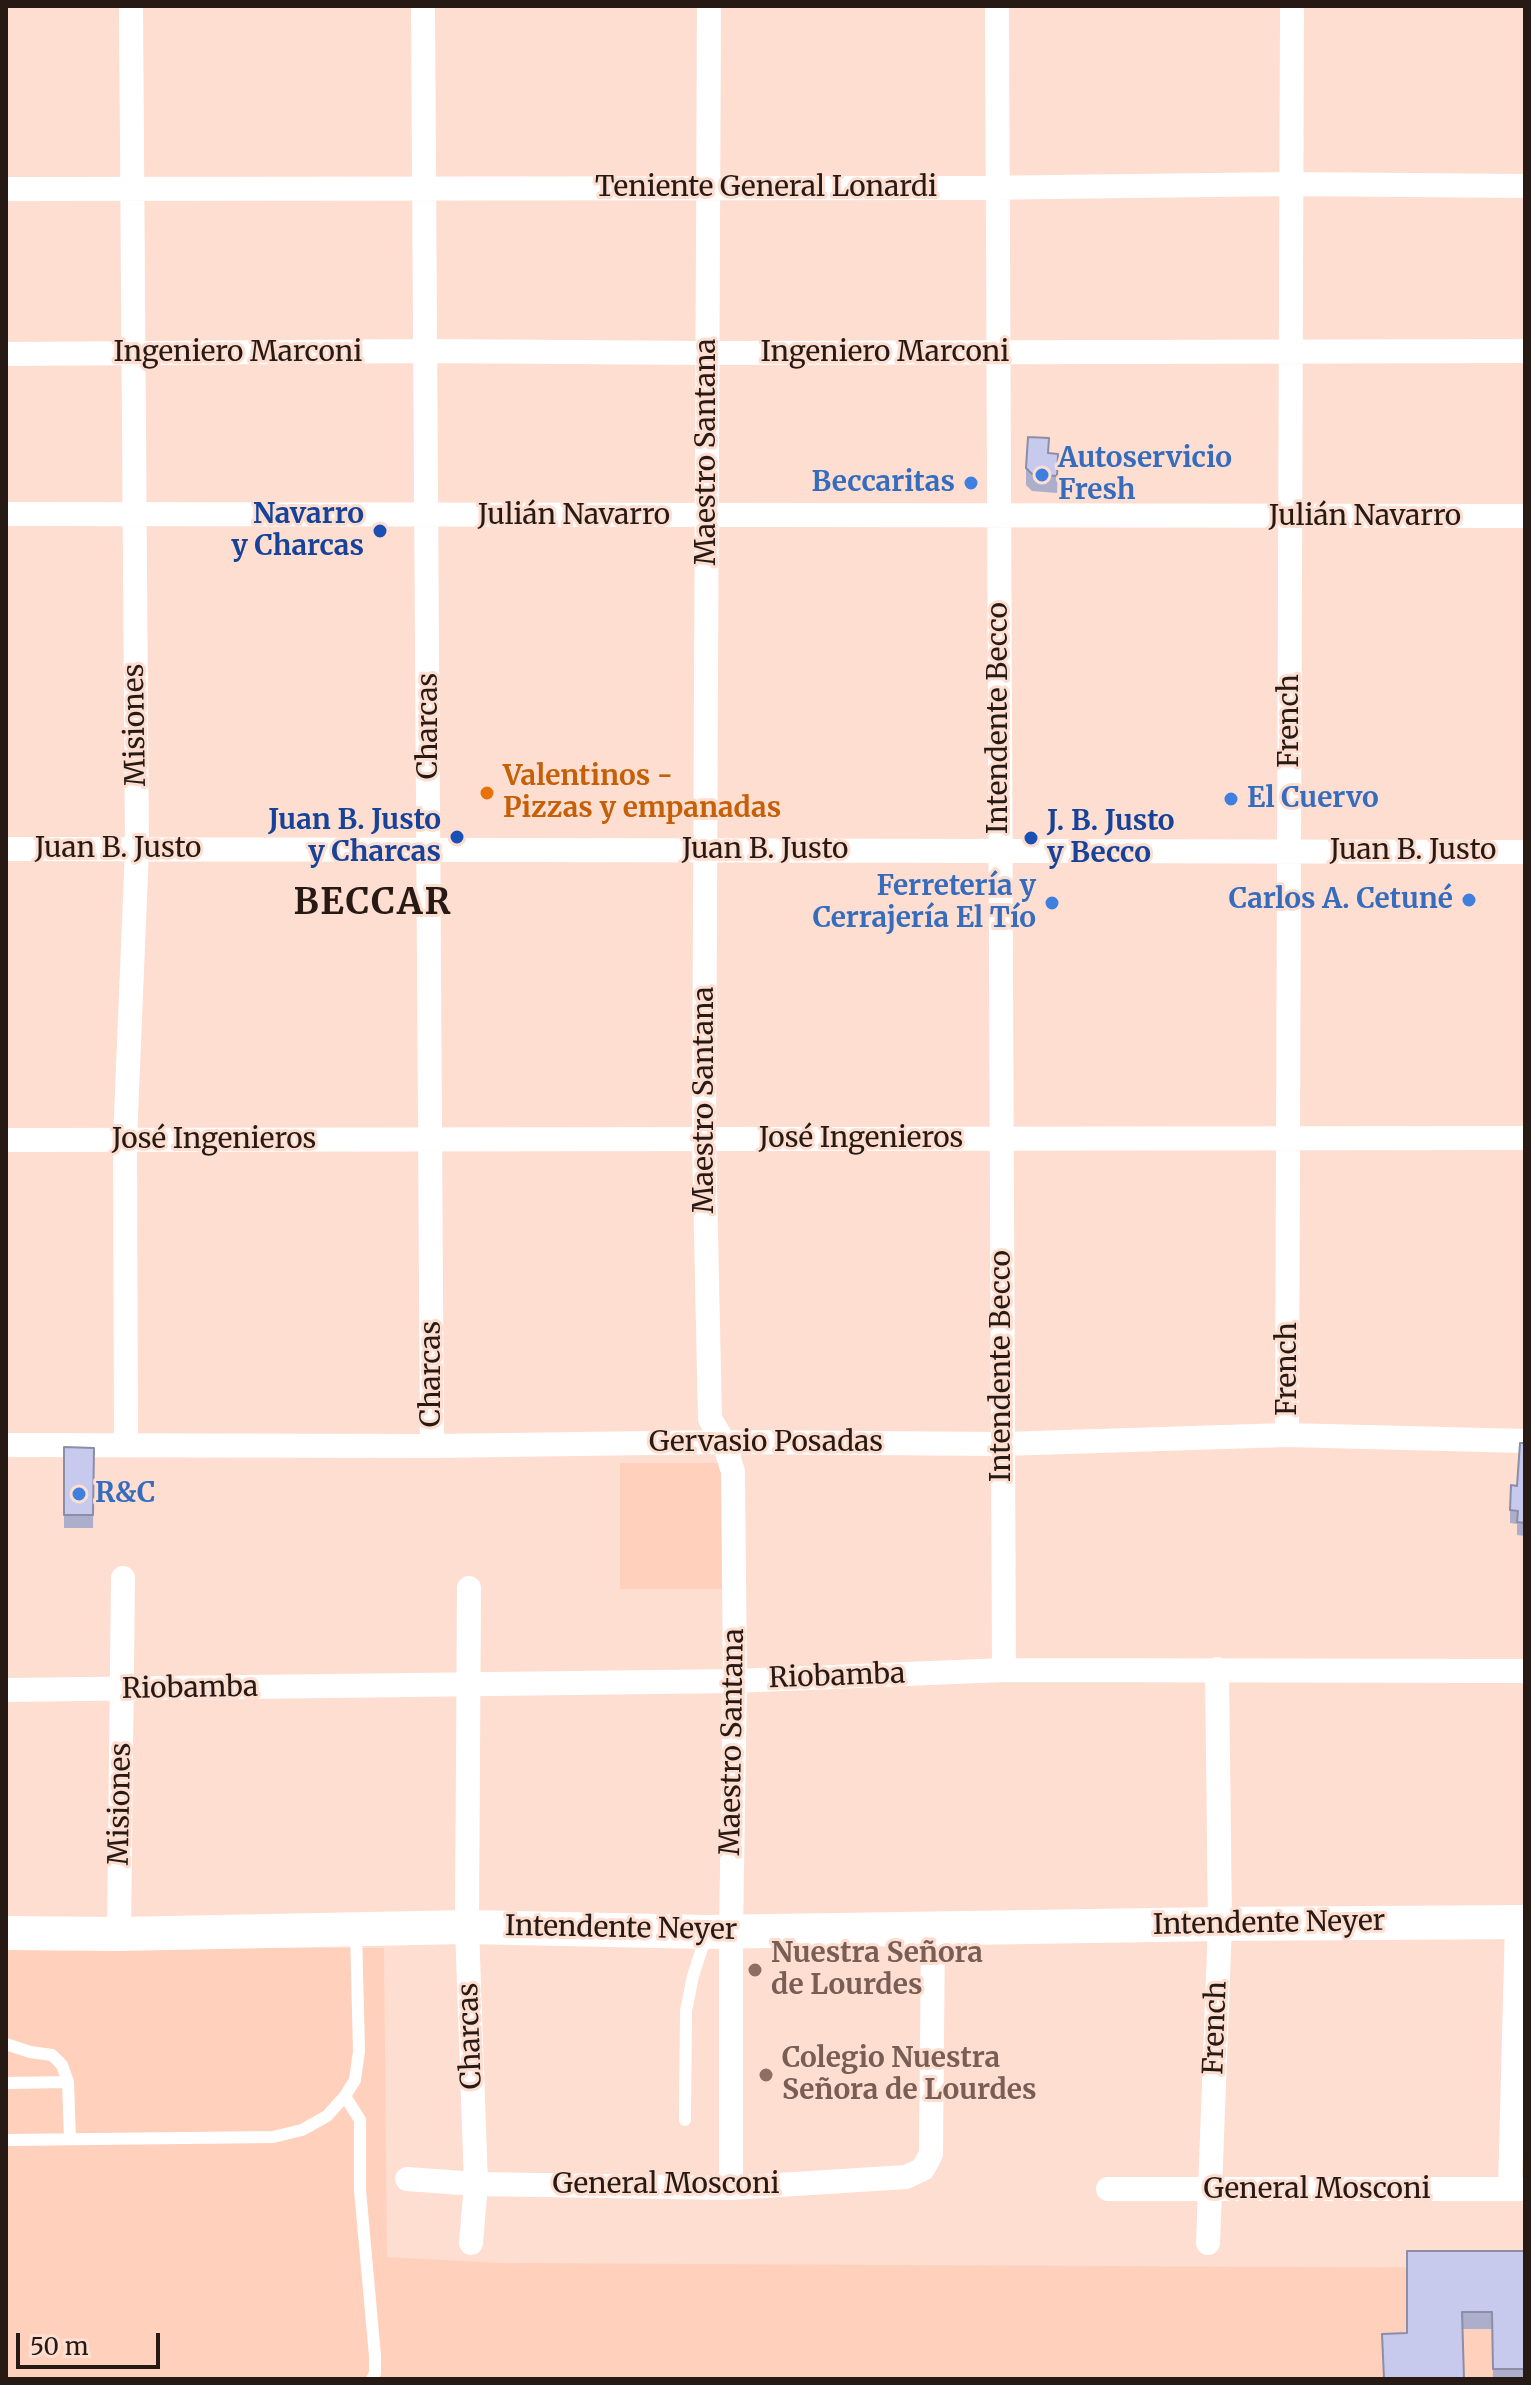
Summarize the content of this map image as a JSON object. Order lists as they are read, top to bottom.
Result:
{
  "streets": {
    "street": [
      "Teniente General Lonardi",
      "Ingeniero Marconi",
      "Maestro Santana",
      "Julián Navarro",
      "Intendente Becco",
      "French",
      "Misiones",
      "Charcas",
      "Juan B. Justo",
      "José Ingenieros",
      "Gervasio Posadas",
      "Riobamba",
      "Intendente Neyer",
      "General Mosconi"
    ]
  },
  "crossings": [
    ["Teniente General Lonardi", "Maestro Santana"],
    ["Teniente General Lonardi", "Intendente Becco"],
    ["Teniente General Lonardi", "French"],
    ["Teniente General Lonardi", "Misiones"],
    ["Teniente General Lonardi", "Charcas"],
    ["Ingeniero Marconi", "Maestro Santana"],
    ["Ingeniero Marconi", "Intendente Becco"],
    ["Ingeniero Marconi", "French"],
    ["Ingeniero Marconi", "Misiones"],
    ["Ingeniero Marconi", "Charcas"],
    ["Maestro Santana", "Julián Navarro"],
    ["Maestro Santana", "Juan B. Justo"],
    ["Maestro Santana", "José Ingenieros"],
    ["Maestro Santana", "Gervasio Posadas"],
    ["Maestro Santana", "Riobamba"],
    ["Maestro Santana", "Intendente Neyer"],
    ["Maestro Santana", "General Mosconi"],
    ["Julián Navarro", "Intendente Becco"],
    ["Julián Navarro", "French"],
    ["Julián Navarro", "Misiones"],
    ["Julián Navarro", "Charcas"],
    ["Intendente Becco", "Juan B. Justo"],
    ["Intendente Becco", "José Ingenieros"],
    ["Intendente Becco", "Gervasio Posadas"],
    ["Intendente Becco", "Riobamba"],
    ["French", "Juan B. Justo"],
    ["French", "José Ingenieros"],
    ["French", "Gervasio Posadas"],
    ["French", "Riobamba"],
    ["French", "Intendente Neyer"],
    ["French", "General Mosconi"],
    ["Misiones", "Juan B. Justo"],
    ["Misiones", "José Ingenieros"],
    ["Misiones", "Gervasio Posadas"],
    ["Misiones", "Riobamba"],
    ["Misiones", "Intendente Neyer"],
    ["Charcas", "Juan B. Justo"],
    ["Charcas", "José Ingenieros"],
    ["Charcas", "Gervasio Posadas"],
    ["Charcas", "Riobamba"],
    ["Charcas", "Intendente Neyer"],
    ["Charcas", "General Mosconi"],
    ["Intendente Neyer", "General Mosconi"]
  ],
  "districts": ["BECCAR"],
  "places": [
    "Autoservicio Fresh",
    "Beccaritas",
    "Navarro y Charcas",
    "Valentinos - Pizzas y empanadas",
    "El Cuervo",
    "Juan B. Justo y Charcas",
    "J. B. Justo y Becco",
    "Carlos A. Cetuné",
    "Ferretería y Cerrajería El Tío",
    "R&C",
    "Nuestra Señora de Lourdes",
    "Colegio Nuestra Señora de Lourdes"
  ],
  "scale_bar": "50 m"
}
